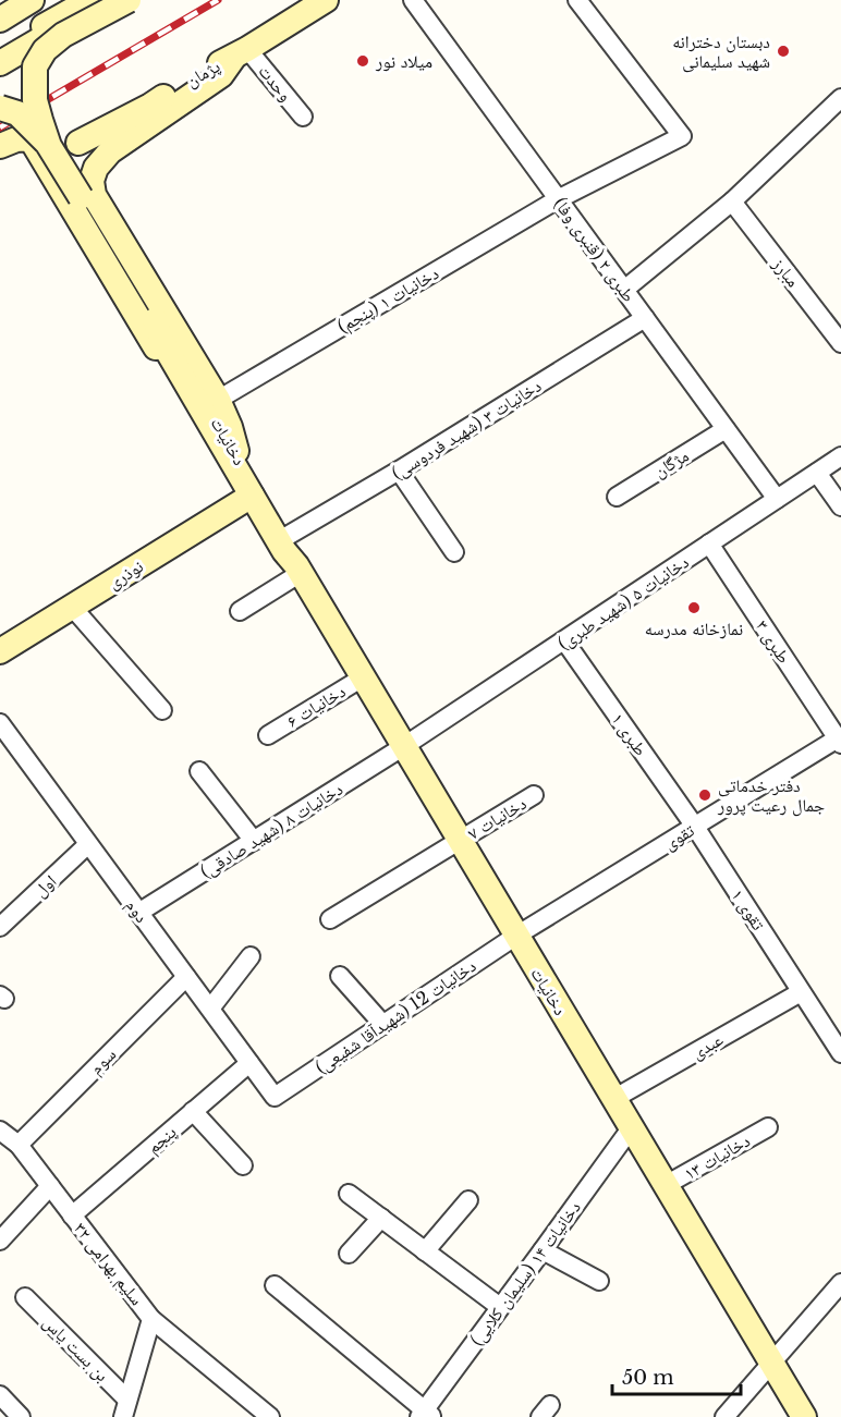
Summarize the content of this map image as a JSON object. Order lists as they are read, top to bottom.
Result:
{
  "streets": {
    "main road": ["پژمان", "دخانیات", "نوذری"],
    "street": [
      "وحدت",
      "طبری ۲ (قنبری وفا)",
      "مبارز",
      "دخانیات ۱ (پنجم)",
      "دخانیات ۳ (شهید فردوسی)",
      "مژگان",
      "دخانیات ۵ (شهید طبری)",
      "طبری ۳",
      "دخانیات ۶",
      "طبری ۱",
      "دخانیات ۷",
      "دخانیات ۸ (شهید صادقی)",
      "تقوی",
      "اول",
      "تقوی ۱",
      "دوم",
      "دخانیات 12 (شهیدآقا شفیعی)",
      "عبدی",
      "سوم",
      "پنجم",
      "دخانیات ۱۳",
      "سلیم بهرامی ۳۲",
      "دخانیات ۱۴ (سلیمان کلایی)",
      "بن بست یاس"
    ]
  },
  "crossings": [
    ["پژمان", "وحدت"],
    ["طبری ۲ (قنبری وفا)", "دخانیات ۱ (پنجم)"],
    ["طبری ۲ (قنبری وفا)", "دخانیات ۳ (شهید فردوسی)"],
    ["طبری ۲ (قنبری وفا)", "مژگان"],
    ["طبری ۲ (قنبری وفا)", "دخانیات ۵ (شهید طبری)"],
    ["دخانیات ۳ (شهید فردوسی)", "دخانیات"],
    ["دخانیات", "نوذری"],
    ["دخانیات", "دخانیات ۵ (شهید طبری)"],
    ["دخانیات", "دخانیات ۶"],
    ["دخانیات", "دخانیات ۷"],
    ["دخانیات", "دخانیات ۸ (شهید صادقی)"],
    ["دخانیات", "تقوی"],
    ["دخانیات", "دخانیات 12 (شهیدآقا شفیعی)"],
    ["دخانیات", "عبدی"],
    ["دخانیات", "دخانیات ۱۳"],
    ["دخانیات", "دخانیات ۱۴ (سلیمان کلایی)"],
    ["دخانیات ۵ (شهید طبری)", "طبری ۳"],
    ["دخانیات ۵ (شهید طبری)", "طبری ۱"],
    ["دخانیات ۵ (شهید طبری)", "دخانیات ۸ (شهید صادقی)"],
    ["طبری ۳", "تقوی"],
    ["طبری ۱", "تقوی"],
    ["طبری ۱", "تقوی ۱"],
    ["دخانیات ۸ (شهید صادقی)", "دوم"],
    ["تقوی", "تقوی ۱"],
    ["تقوی", "دخانیات 12 (شهیدآقا شفیعی)"],
    ["اول", "دوم"],
    ["تقوی ۱", "عبدی"],
    ["دوم", "دخانیات 12 (شهیدآقا شفیعی)"],
    ["دوم", "سوم"],
    ["دوم", "پنجم"],
    ["سوم", "سلیم بهرامی ۳۲"],
    ["پنجم", "سلیم بهرامی ۳۲"],
    ["سلیم بهرامی ۳۲", "بن بست یاس"]
  ],
  "places": [
    "دبستان دخترانه شهید سلیمانی",
    "میلاد نور",
    "نمازخانه مدرسه",
    "دفتر خدماتی جمال رعیت پرور"
  ],
  "scale_bar": "50 m"
}
